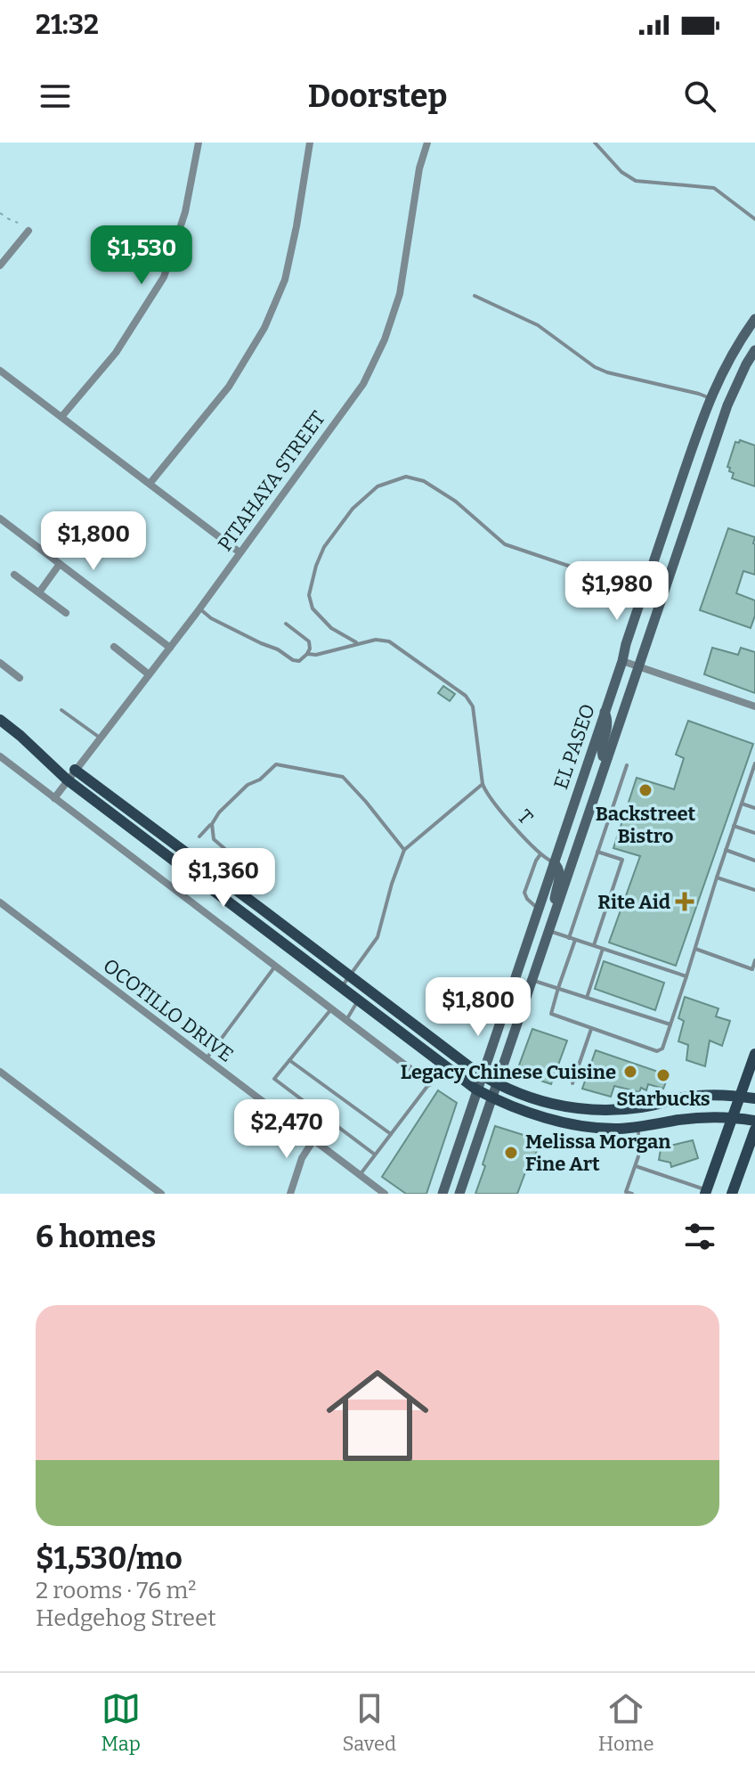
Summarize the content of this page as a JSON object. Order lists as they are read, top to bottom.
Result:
{
  "streets": {
    "street": ["PITAHAYA STREET", "EL PASEO", "OCOTILLO DRIVE"],
    "lane": ["T"]
  },
  "crossings": [
    ["EL PASEO", "T"]
  ],
  "places": {
    "other": [
      "Backstreet Bistro",
      "Legacy Chinese Cuisine",
      "Starbucks",
      "Melissa Morgan Fine Art"
    ],
    "health": ["Rite Aid"]
  },
  "page": {
    "status": "21:32",
    "header": "Doorstep",
    "price": [
      "$1,530",
      "$1,800",
      "$1,980",
      "$1,360",
      "$1,800",
      "$2,470"
    ],
    "heading": "6 homes",
    "list": [
      {
        "name": "$1,530/mo",
        "note": "2 rooms · 76 m² · Hedgehog Street"
      }
    ],
    "tabs": ["Map", "Saved", "Home"]
  }
}
